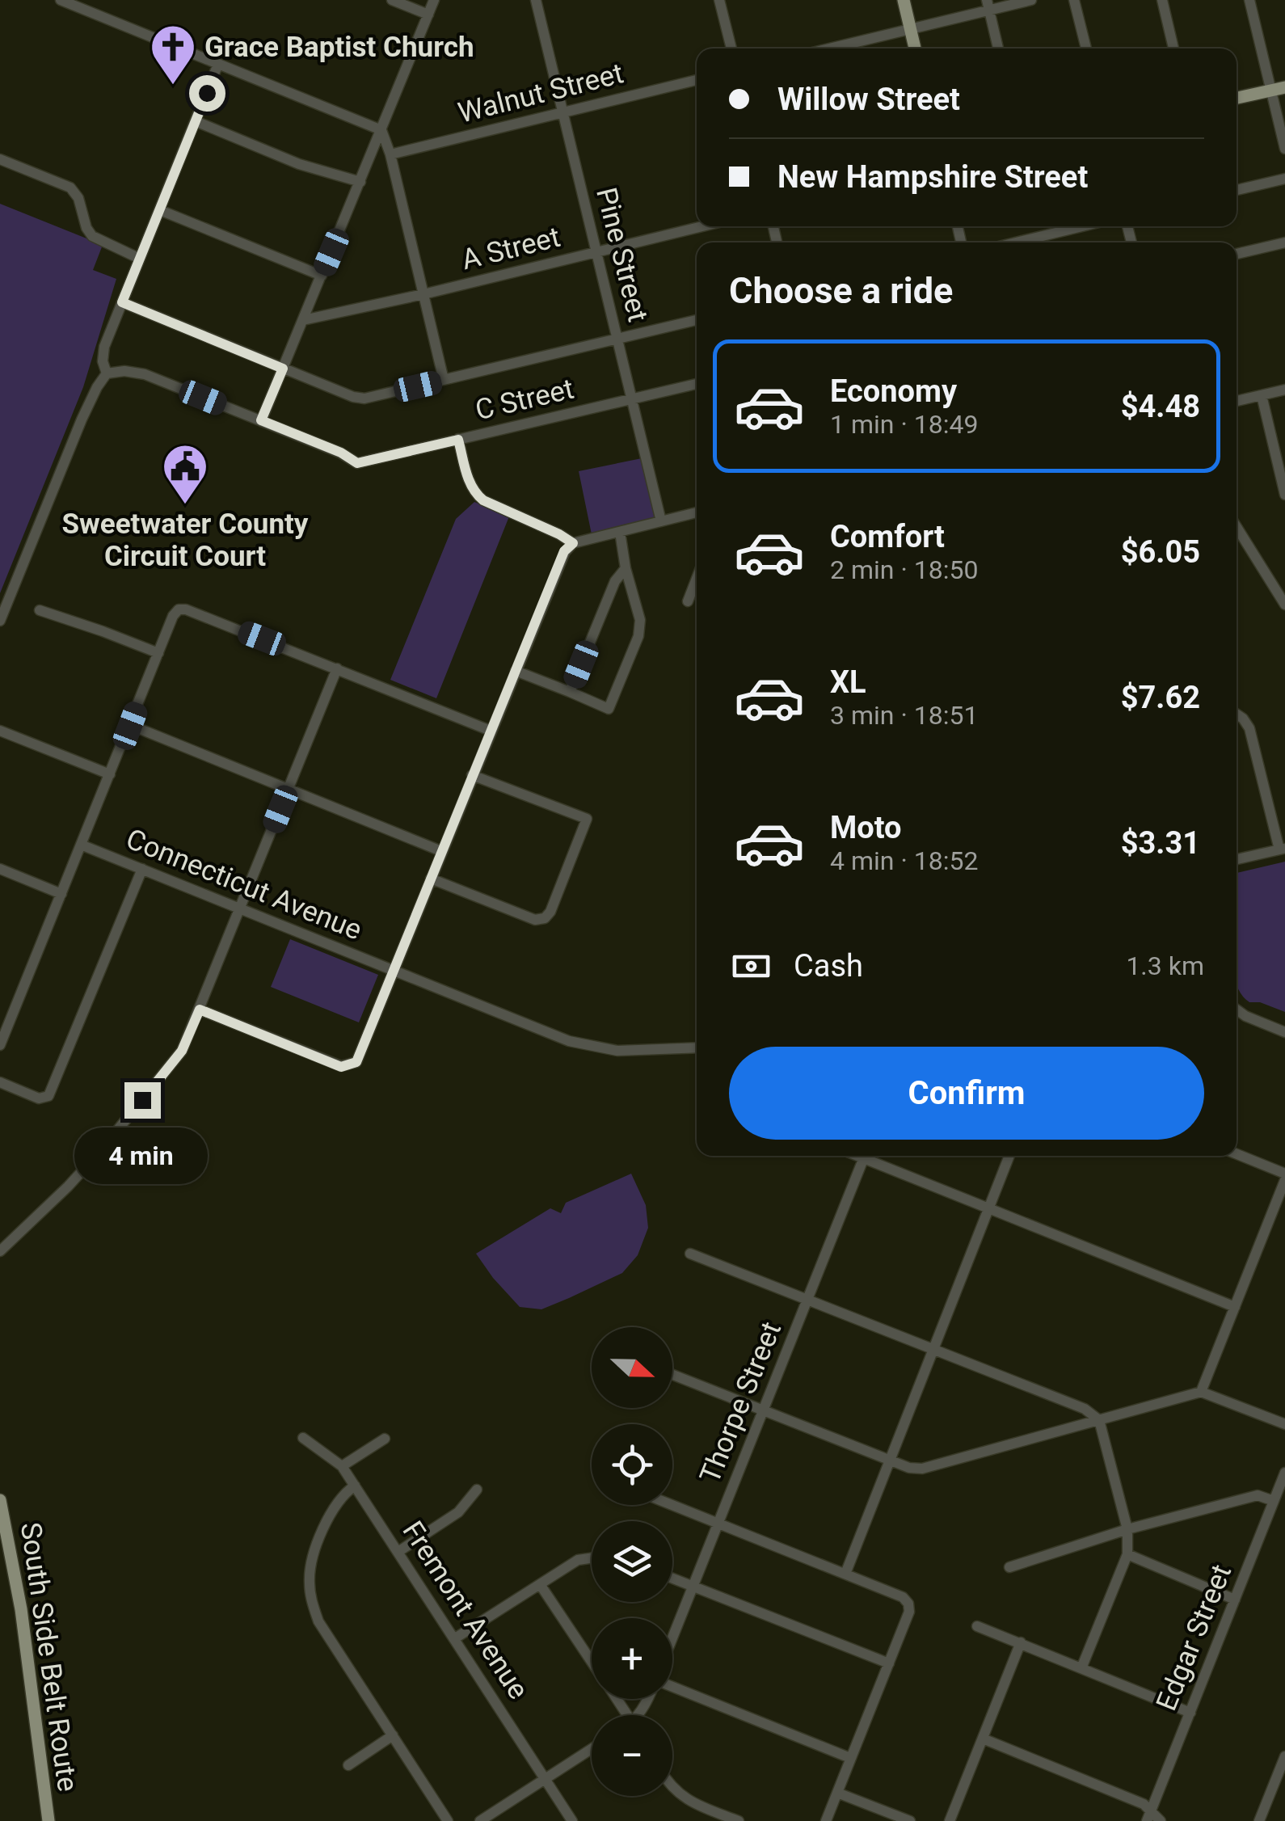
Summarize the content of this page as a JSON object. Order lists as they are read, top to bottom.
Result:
{
  "streets": {
    "main road": ["South Side Belt Route"],
    "street": [
      "Walnut Street",
      "A Street",
      "Pine Street",
      "C Street",
      "Connecticut Avenue",
      "Thorpe Street",
      "Fremont Avenue",
      "Edgar Street"
    ]
  },
  "crossings": [
    ["Walnut Street", "Pine Street"],
    ["A Street", "Pine Street"],
    ["Pine Street", "C Street"]
  ],
  "places": {
    "church": ["Grace Baptist Church"],
    "public building": ["Sweetwater County Circuit Court"]
  },
  "north": "right",
  "page": {
    "banner": ["Willow Street", "New Hampshire Street"],
    "heading": "Choose a ride",
    "list": [
      {
        "name": "Economy",
        "note": "1 min · 18:49",
        "value": "$4.48"
      },
      {
        "name": "Comfort",
        "note": "2 min · 18:50",
        "value": "$6.05"
      },
      {
        "name": "XL",
        "note": "3 min · 18:51",
        "value": "$7.62"
      },
      {
        "name": "Moto",
        "note": "4 min · 18:52",
        "value": "$3.31"
      }
    ],
    "pay": ["Cash", "1.3 km"],
    "buttons": "Confirm",
    "bubble": "4 min",
    "map_buttons": ["+", "−"]
  }
}
